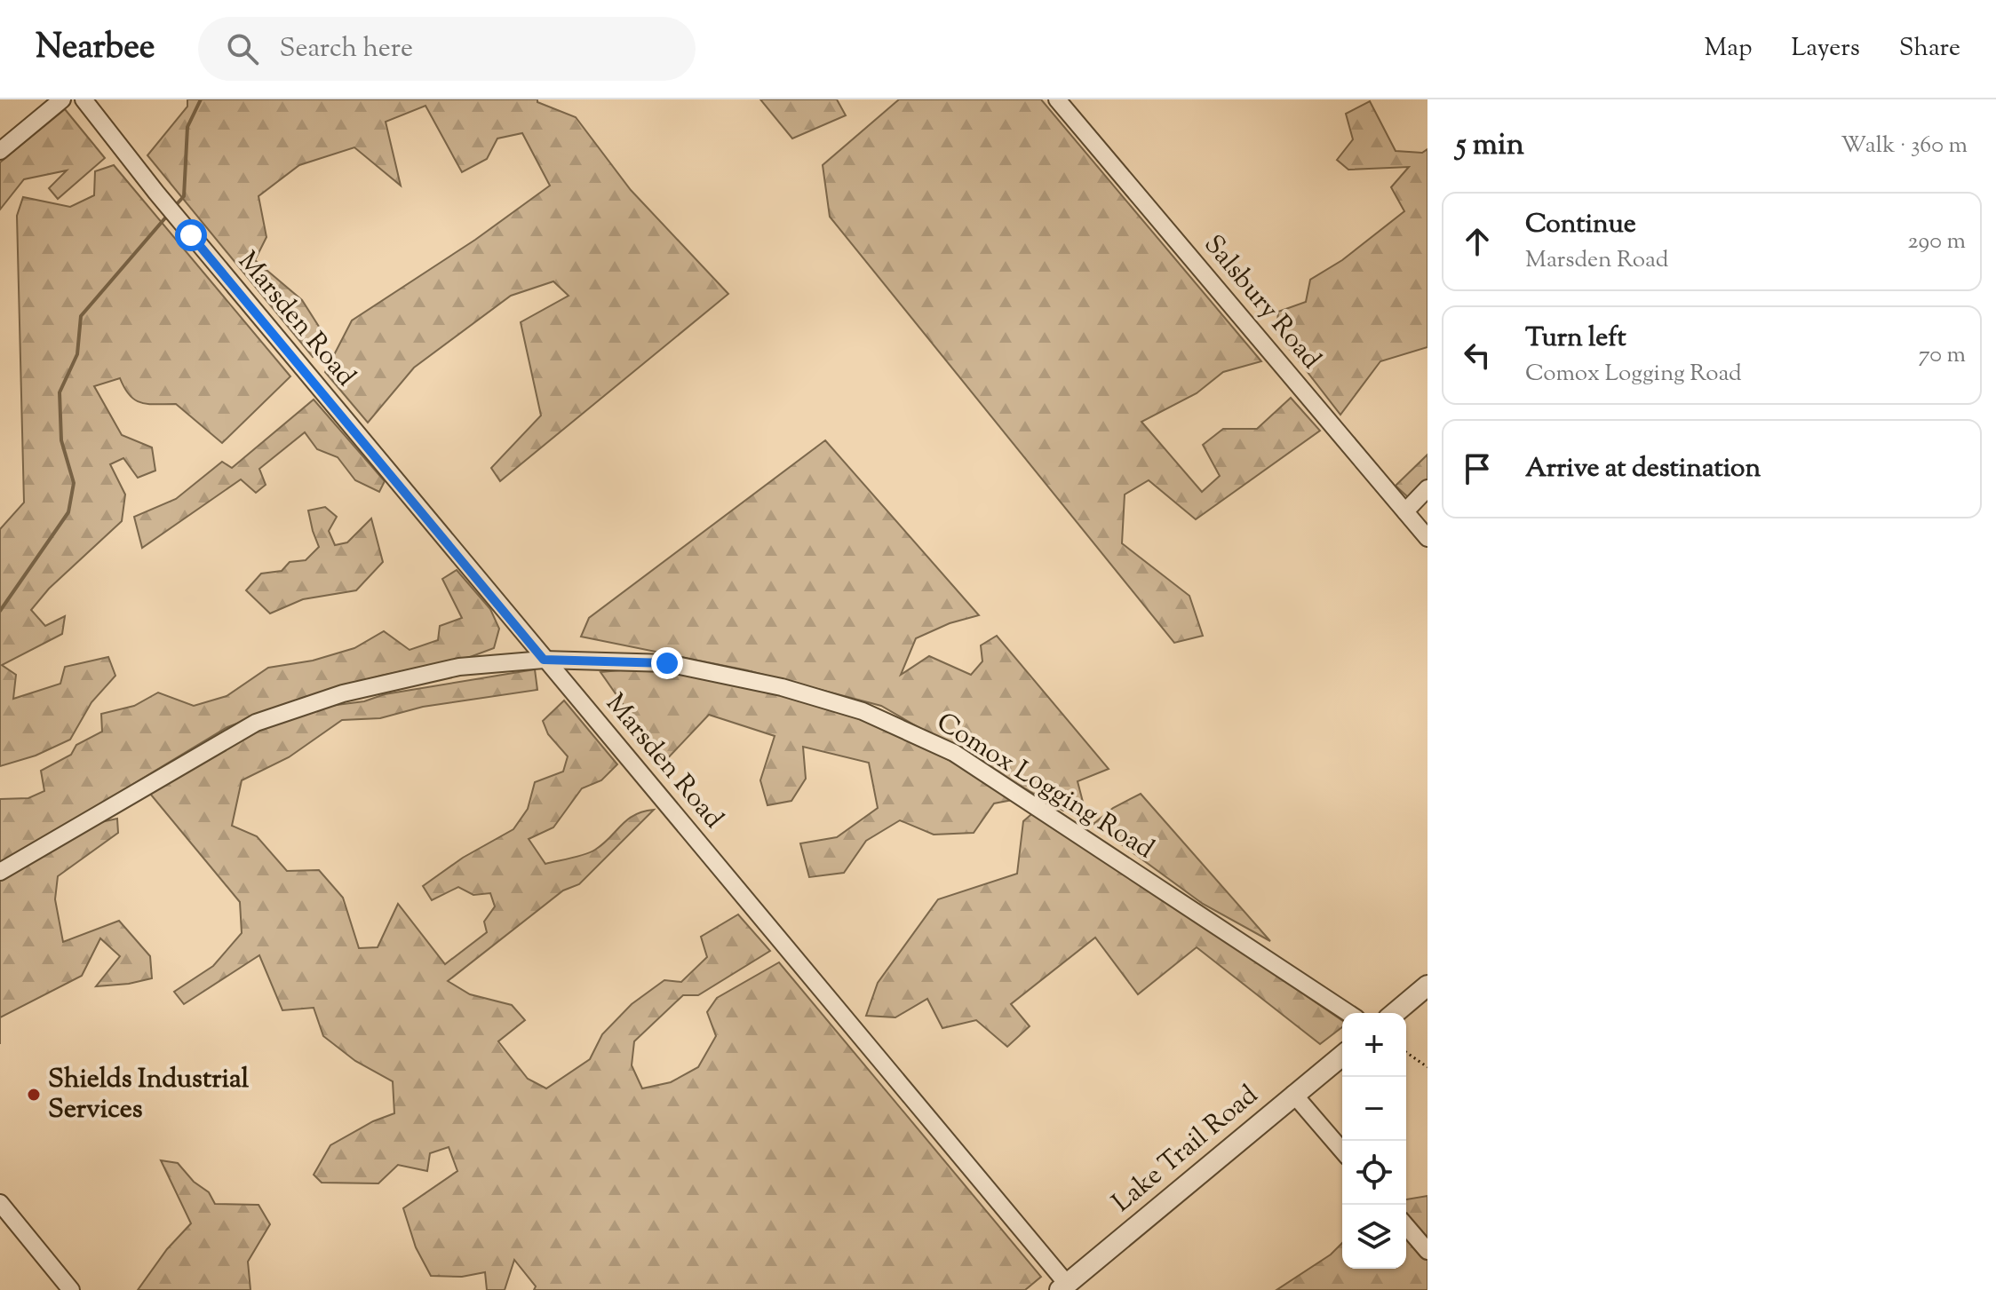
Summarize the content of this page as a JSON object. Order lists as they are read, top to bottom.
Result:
{
  "streets": {
    "street": [
      "Salsbury Road",
      "Marsden Road",
      "Comox Logging Road",
      "Lake Trail Road"
    ]
  },
  "crossings": [
    ["Marsden Road", "Comox Logging Road"],
    ["Marsden Road", "Lake Trail Road"]
  ],
  "places": ["Shields Industrial Services"],
  "page": {
    "header": "Nearbee",
    "search": "Search here",
    "nav": ["Map", "Layers", "Share"],
    "heading": ["5 min", "Walk · 360 m"],
    "list": [
      ["Continue", "Marsden Road", "290 m"],
      ["Turn left", "Comox Logging Road", "70 m"],
      "Arrive at destination"
    ],
    "map_buttons": ["+", "−"]
  }
}
